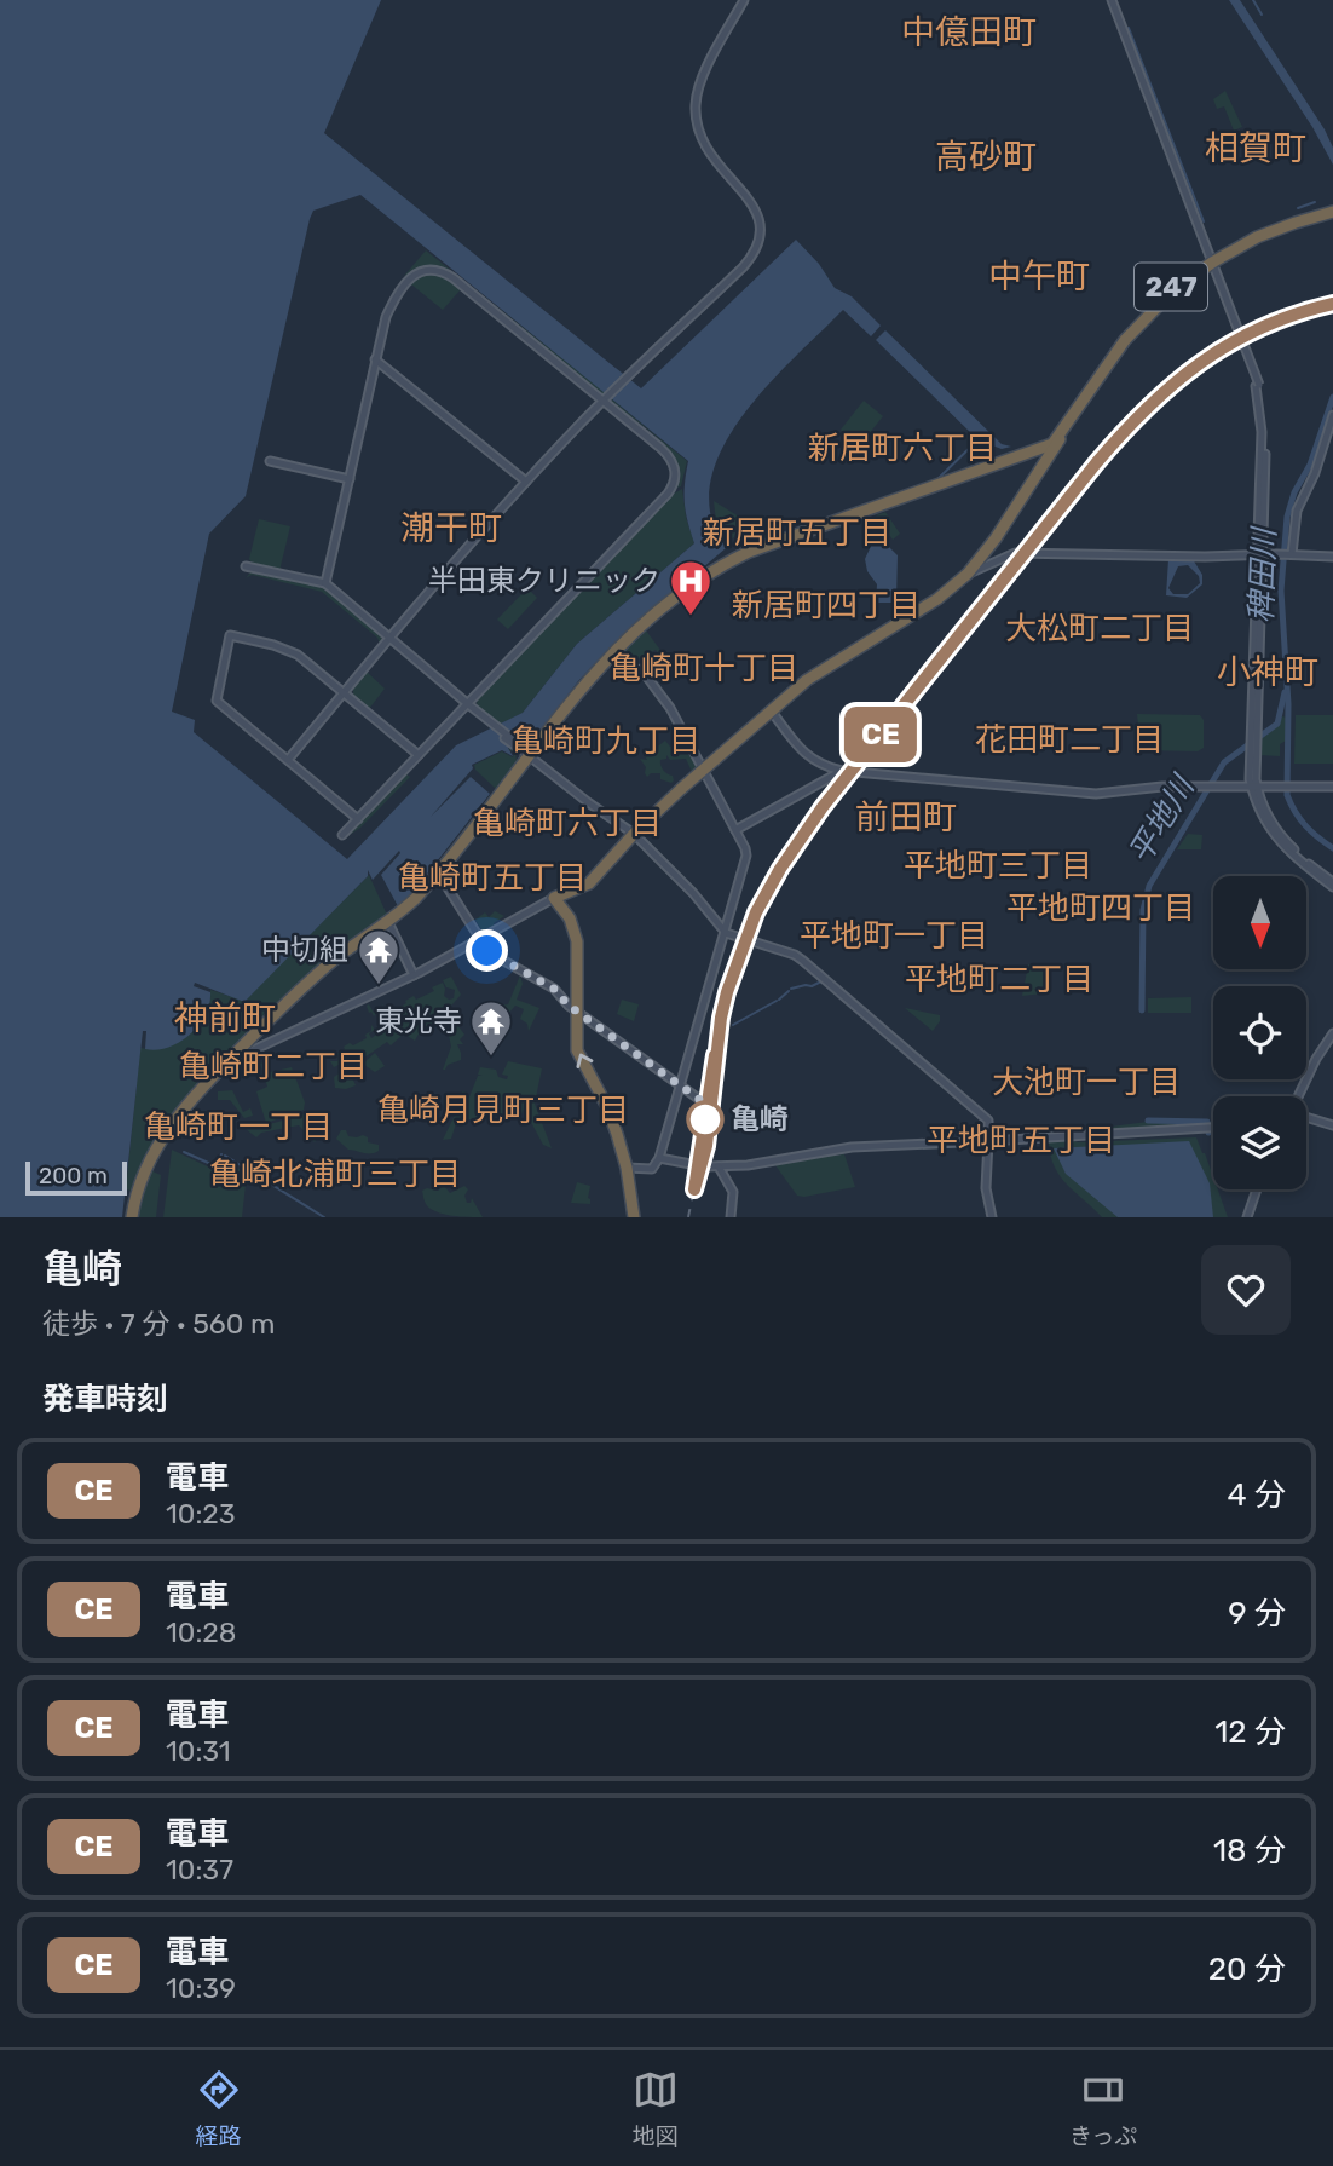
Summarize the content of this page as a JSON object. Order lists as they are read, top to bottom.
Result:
{
  "streets": {
    "highway": ["247"]
  },
  "districts": [
    "中億田町",
    "相賀町",
    "高砂町",
    "中午町",
    "新居町六丁目",
    "潮干町",
    "新居町五丁目",
    "新居町四丁目",
    "大松町二丁目",
    "亀崎町十丁目",
    "小神町",
    "花田町二丁目",
    "亀崎町九丁目",
    "前田町",
    "亀崎町六丁目",
    "平地町三丁目",
    "亀崎町五丁目",
    "平地町四丁目",
    "平地町一丁目",
    "平地町二丁目",
    "神前町",
    "亀崎町二丁目",
    "大池町一丁目",
    "亀崎月見町三丁目",
    "亀崎町一丁目",
    "平地町五丁目",
    "亀崎北浦町三丁目"
  ],
  "water": ["稗田川", "平地川"],
  "places": {
    "hospital": ["半田東クリニック"],
    "temple": ["中切組", "東光寺"],
    "other": ["亀崎"]
  },
  "scale_bar": "200 m",
  "north": "bottom",
  "page": {
    "on_map": "CE",
    "scale": "200 m",
    "heading": [
      ["亀崎", "徒歩 · 7 分 · 560 m"],
      "発車時刻"
    ],
    "list": [
      {
        "mark": "CE",
        "name": "電車",
        "note": "10:23",
        "value": "4 分"
      },
      {
        "mark": "CE",
        "name": "電車",
        "note": "10:28",
        "value": "9 分"
      },
      {
        "mark": "CE",
        "name": "電車",
        "note": "10:31",
        "value": "12 分"
      },
      {
        "mark": "CE",
        "name": "電車",
        "note": "10:37",
        "value": "18 分"
      },
      {
        "mark": "CE",
        "name": "電車",
        "note": "10:39",
        "value": "20 分"
      }
    ],
    "tabs": ["経路", "地図", "きっぷ"]
  }
}
